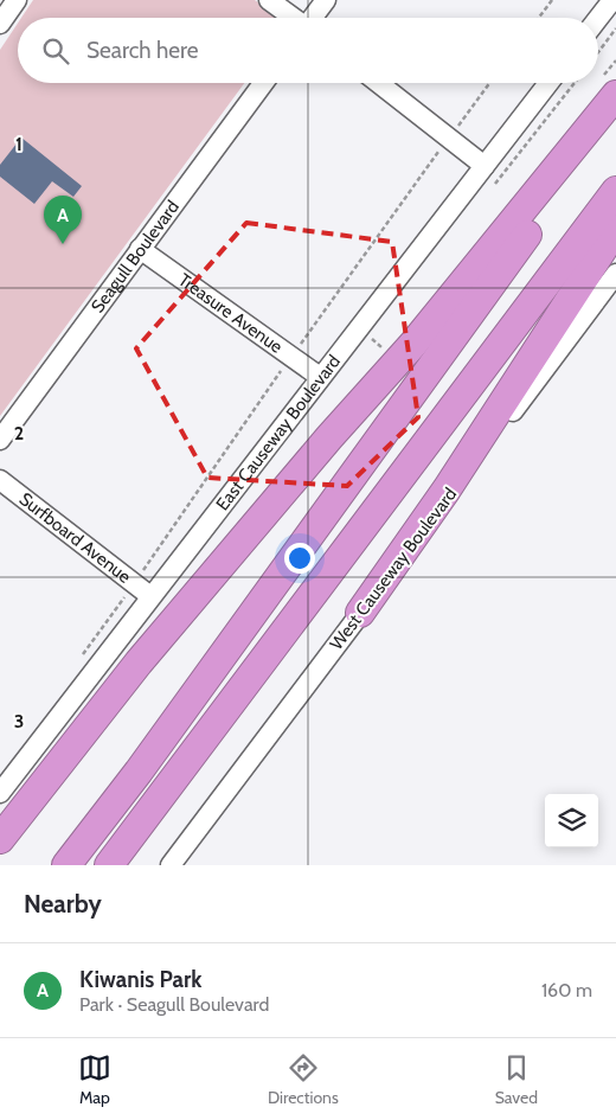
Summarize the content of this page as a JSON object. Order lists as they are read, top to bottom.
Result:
{
  "streets": {
    "street": [
      "Seagull Boulevard",
      "Treasure Avenue",
      "East Causeway Boulevard",
      "Surfboard Avenue",
      "West Causeway Boulevard"
    ]
  },
  "crossings": [
    ["Seagull Boulevard", "Treasure Avenue"],
    ["Treasure Avenue", "East Causeway Boulevard"],
    ["East Causeway Boulevard", "Surfboard Avenue"]
  ],
  "page": {
    "search": "Search here",
    "pins": "A",
    "heading": "Nearby",
    "list": [
      {
        "mark": "A",
        "name": "Kiwanis Park",
        "note": "Park · Seagull Boulevard",
        "value": "160 m"
      }
    ],
    "nav": ["Map", "Directions", "Saved"]
  },
  "grid": {
    "rows": ["1", "2", "3"]
  }
}
